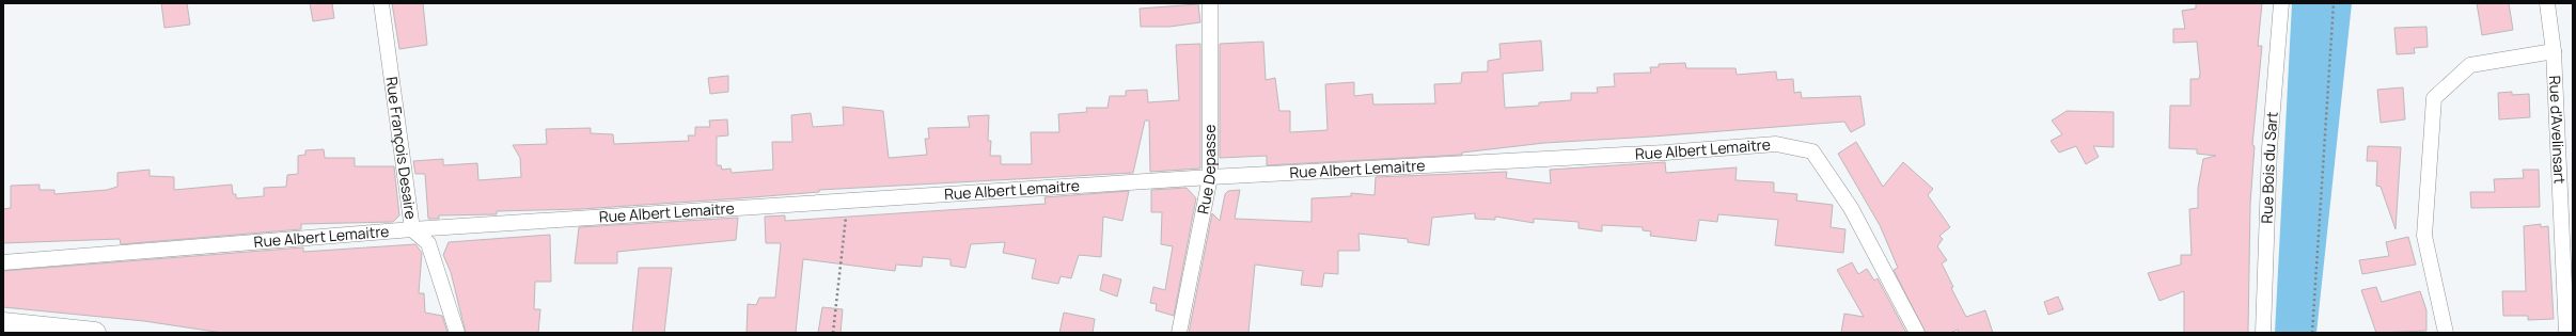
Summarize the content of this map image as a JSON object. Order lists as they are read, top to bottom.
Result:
{
  "streets": {
    "street": [
      "Rue d'Avelinsart",
      "Rue François Desaire",
      "Rue Albert Lemaitre",
      "Rue Bois du Sart",
      "Rue Depasse"
    ]
  },
  "crossings": [
    ["Rue François Desaire", "Rue Albert Lemaitre"],
    ["Rue Albert Lemaitre", "Rue Depasse"]
  ]
}
